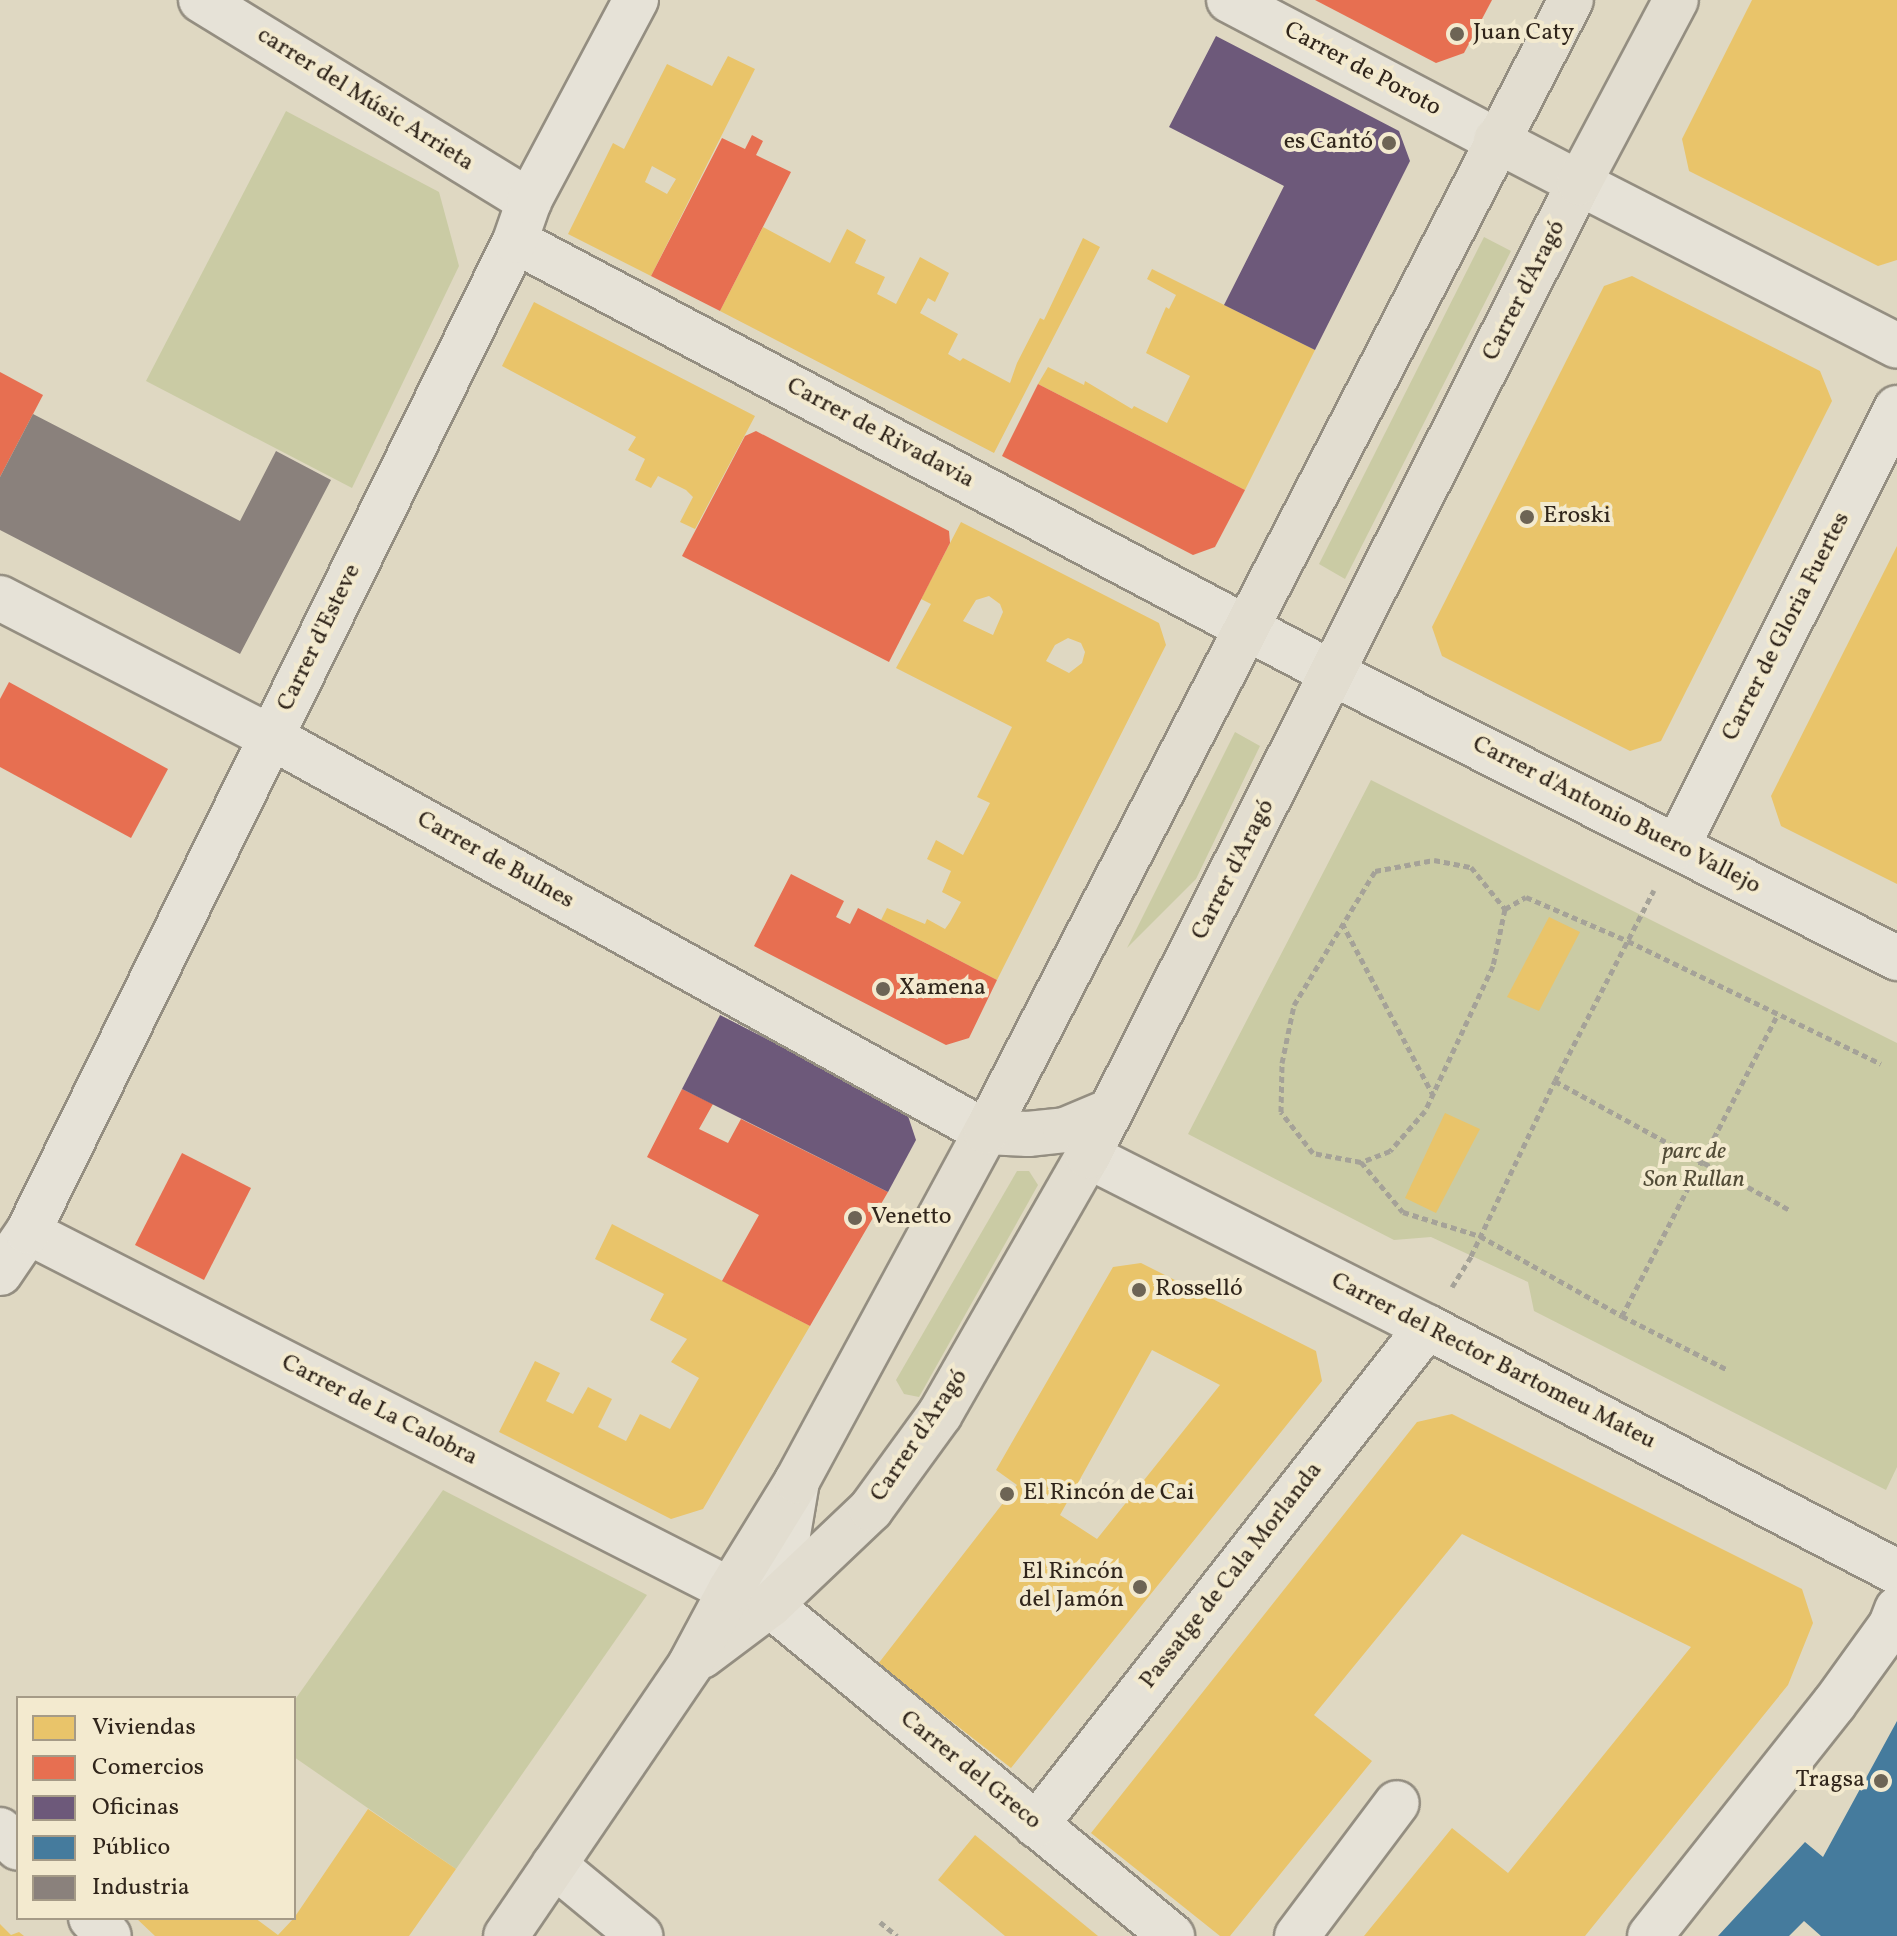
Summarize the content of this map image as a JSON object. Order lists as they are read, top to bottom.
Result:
{
  "streets": {
    "main road": ["Carrer d'Aragó"],
    "street": [
      "Carrer de Poroto",
      "carrer del Músic Arrieta",
      "Carrer de Rivadavia",
      "Carrer de Gloria Fuertes",
      "Carrer d'Esteve",
      "Carrer d'Antonio Buero Vallejo",
      "Carrer de Bulnes",
      "Carrer del Rector Bartomeu Mateu",
      "Carrer de La Calobra",
      "Passatge de Cala Morlanda",
      "Carrer del Greco"
    ]
  },
  "crossings": [
    ["Carrer de Poroto", "Carrer d'Aragó"],
    ["carrer del Músic Arrieta", "Carrer de Rivadavia"],
    ["carrer del Músic Arrieta", "Carrer d'Esteve"],
    ["Carrer d'Aragó", "Carrer de Rivadavia"],
    ["Carrer d'Aragó", "Carrer d'Antonio Buero Vallejo"],
    ["Carrer d'Aragó", "Carrer de Bulnes"],
    ["Carrer d'Aragó", "Carrer del Rector Bartomeu Mateu"],
    ["Carrer d'Aragó", "Carrer de La Calobra"],
    ["Carrer d'Aragó", "Carrer del Greco"],
    ["Carrer de Rivadavia", "Carrer d'Esteve"],
    ["Carrer de Rivadavia", "Carrer d'Antonio Buero Vallejo"],
    ["Carrer de Gloria Fuertes", "Carrer d'Antonio Buero Vallejo"],
    ["Carrer d'Esteve", "Carrer de Bulnes"],
    ["Carrer d'Esteve", "Carrer de La Calobra"],
    ["Carrer del Rector Bartomeu Mateu", "Passatge de Cala Morlanda"],
    ["Passatge de Cala Morlanda", "Carrer del Greco"]
  ],
  "parks": ["parc de Son Rullan"],
  "places": [
    "Juan Caty",
    "es Cantó",
    "Eroski",
    "Xamena",
    "Venetto",
    "Rosselló",
    "El Rincón de Cai",
    "El Rincón del Jamón",
    "Tragsa"
  ],
  "legend": [
    "Viviendas",
    "Comercios",
    "Oficinas",
    "Público",
    "Industria"
  ]
}
